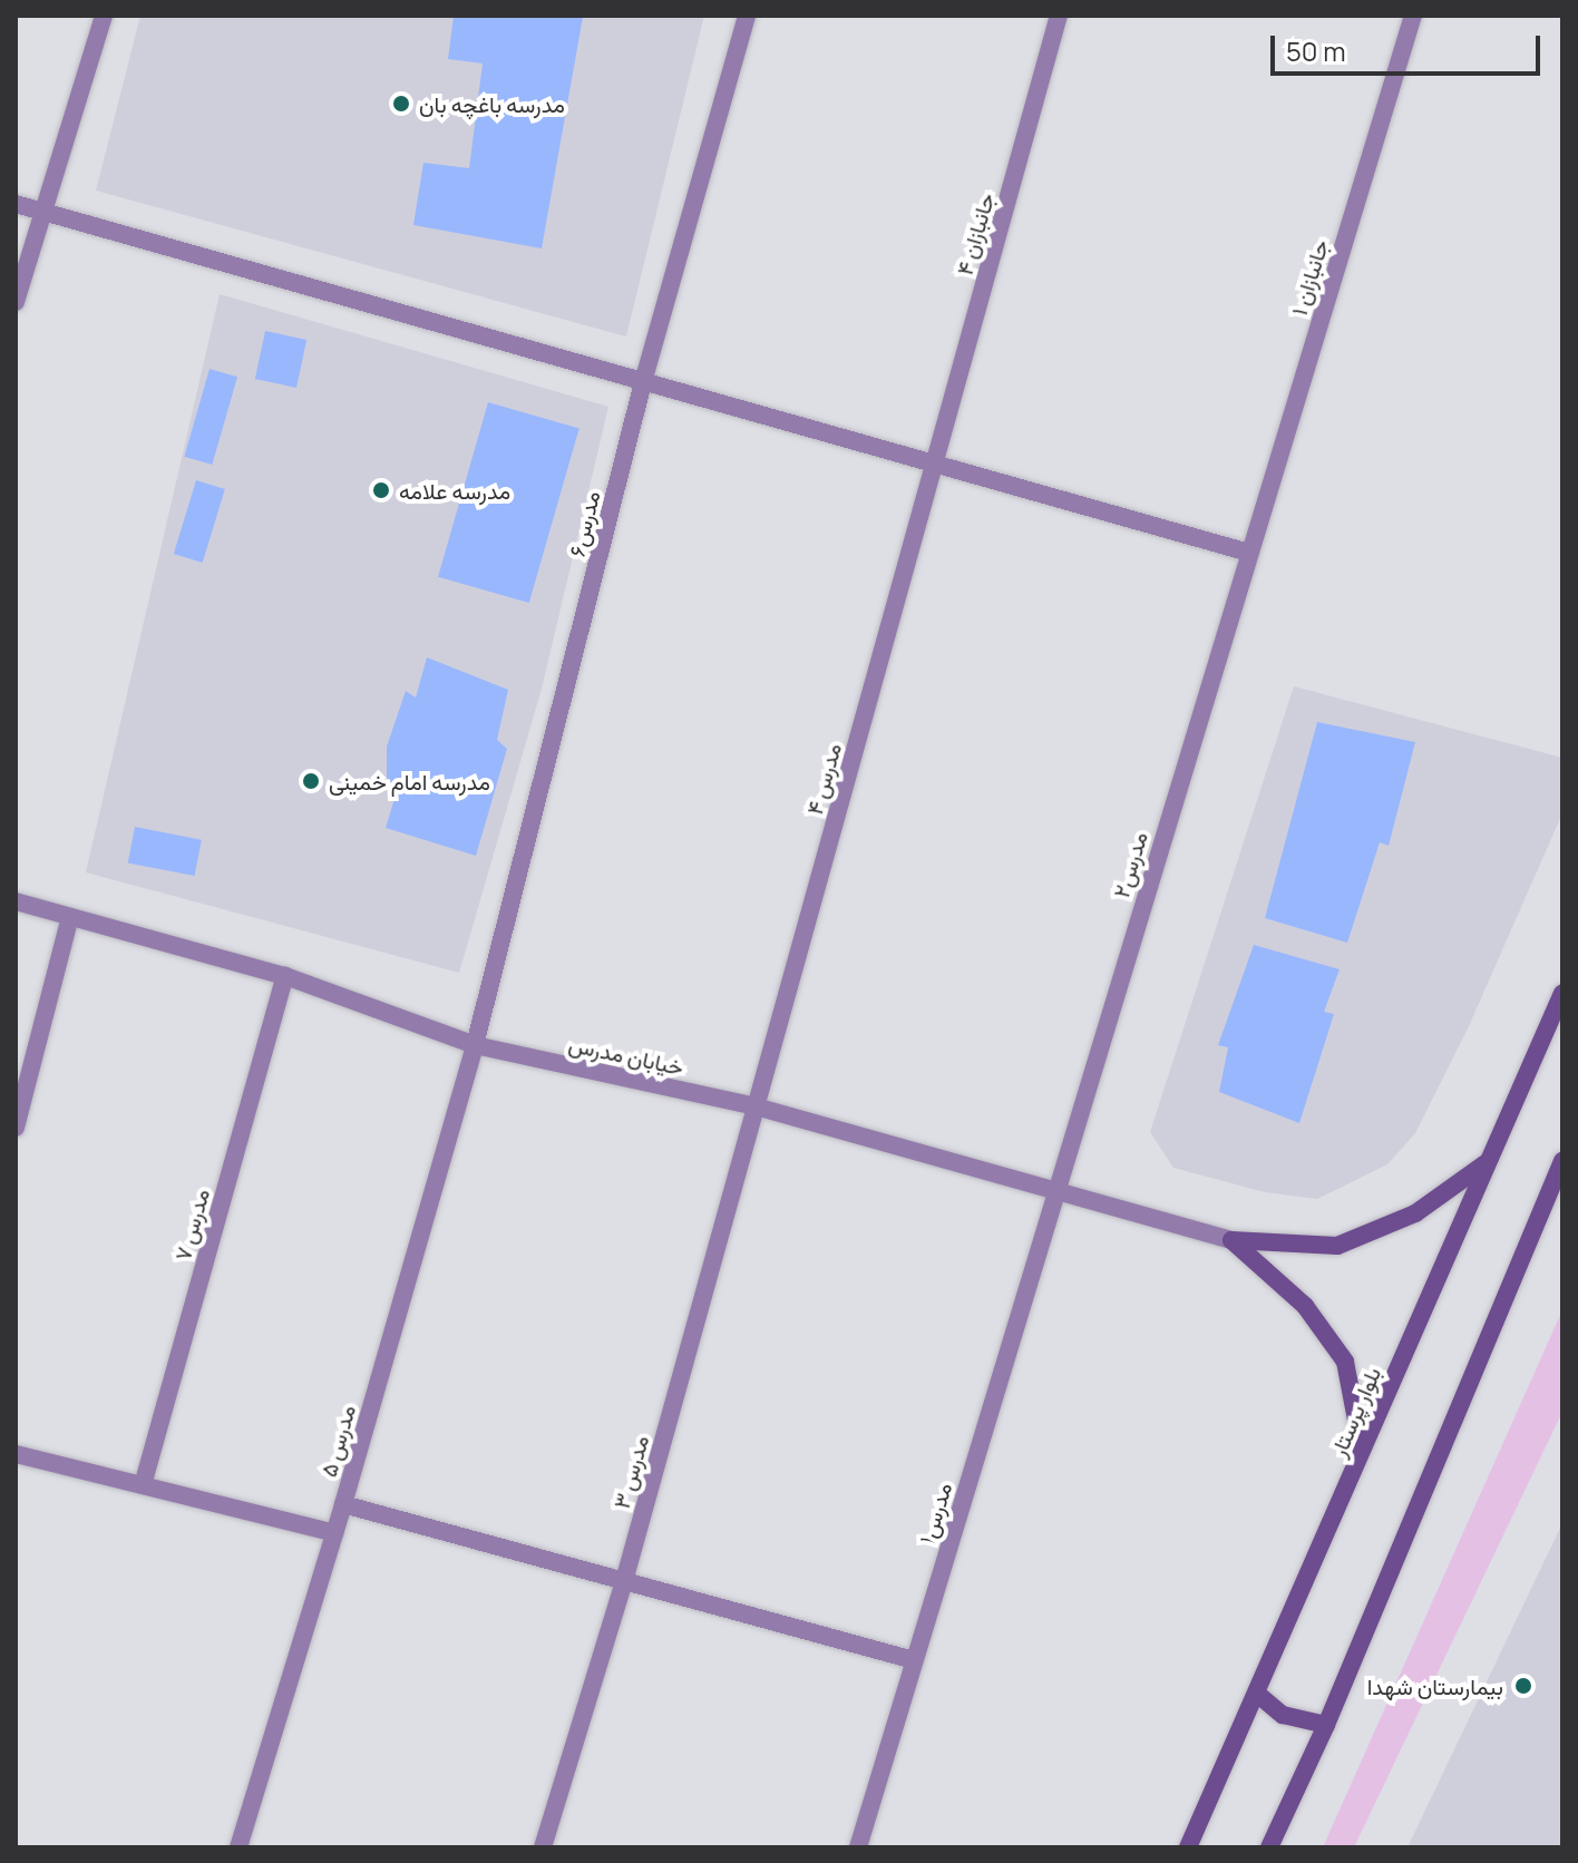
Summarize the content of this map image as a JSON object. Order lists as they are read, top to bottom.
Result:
{
  "streets": {
    "main road": ["بلوار پرستار"],
    "street": [
      "جانبازان ۴",
      "جانبازان ۱",
      "مدرس۶",
      "مدرس ۴",
      "مدرس۲",
      "خیابان مدرس",
      "مدرس ۷",
      "مدرس ۵",
      "مدرس ۳",
      "مدرس۱"
    ]
  },
  "crossings": [
    ["جانبازان ۴", "مدرس ۴"],
    ["جانبازان ۱", "مدرس۲"],
    ["مدرس۶", "خیابان مدرس"],
    ["مدرس۶", "مدرس ۵"],
    ["مدرس ۴", "خیابان مدرس"],
    ["مدرس ۴", "مدرس ۳"],
    ["مدرس۲", "خیابان مدرس"],
    ["مدرس۲", "مدرس۱"],
    ["خیابان مدرس", "مدرس ۷"],
    ["خیابان مدرس", "مدرس ۵"],
    ["خیابان مدرس", "مدرس ۳"],
    ["خیابان مدرس", "مدرس۱"]
  ],
  "places": [
    "مدرسه باغچه بان",
    "مدرسه علامه",
    "مدرسه امام خمینی",
    "بیمارستان شهدا"
  ],
  "scale_bar": "50 m"
}
